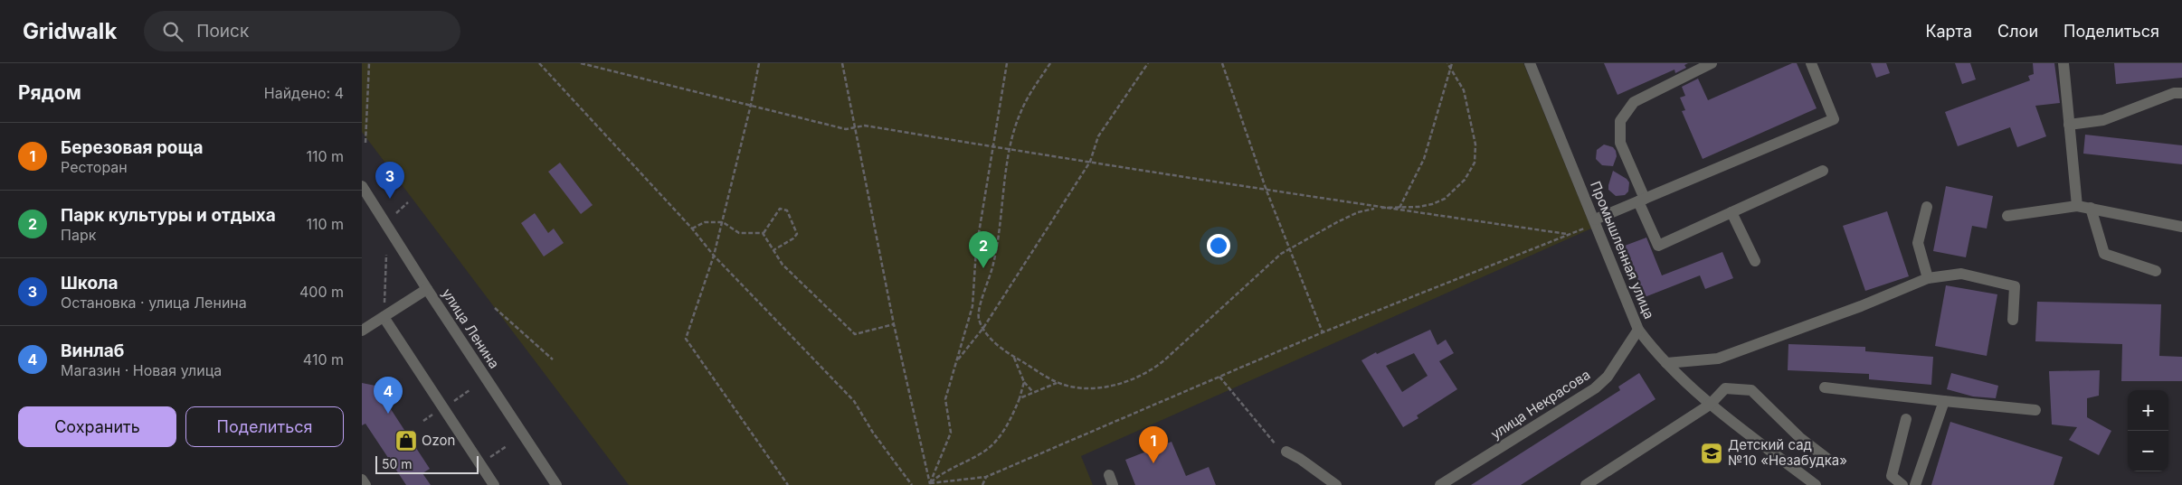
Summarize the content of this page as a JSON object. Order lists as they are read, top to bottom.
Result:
{
  "streets": {
    "street": ["Промышленная улица", "улица Ленина", "улица Некрасова"]
  },
  "crossings": [
    ["Промышленная улица", "улица Некрасова"]
  ],
  "places": {
    "shop": ["Ozon"],
    "school or university": ["Детский сад №10 «Незабудка»"]
  },
  "scale_bar": "50 m",
  "page": {
    "header": "Gridwalk",
    "search": "Поиск",
    "nav": ["Карта", "Слои", "Поделиться"],
    "heading": ["Рядом", "Найдено: 4"],
    "list": [
      {
        "mark": "1",
        "name": "Березовая роща",
        "note": "Ресторан",
        "value": "110 m"
      },
      {
        "mark": "2",
        "name": "Парк культуры и отдыха",
        "note": "Парк",
        "value": "110 m"
      },
      {
        "mark": "3",
        "name": "Школа",
        "note": "Остановка · улица Ленина",
        "value": "400 m"
      },
      {
        "mark": "4",
        "name": "Винлаб",
        "note": "Магазин · Новая улица",
        "value": "410 m"
      }
    ],
    "pins": [
      "3",
      "2",
      "4",
      "1"
    ],
    "map_buttons": ["+", "−"],
    "buttons": ["Сохранить", "Поделиться"],
    "scale": "50 m"
  }
}
